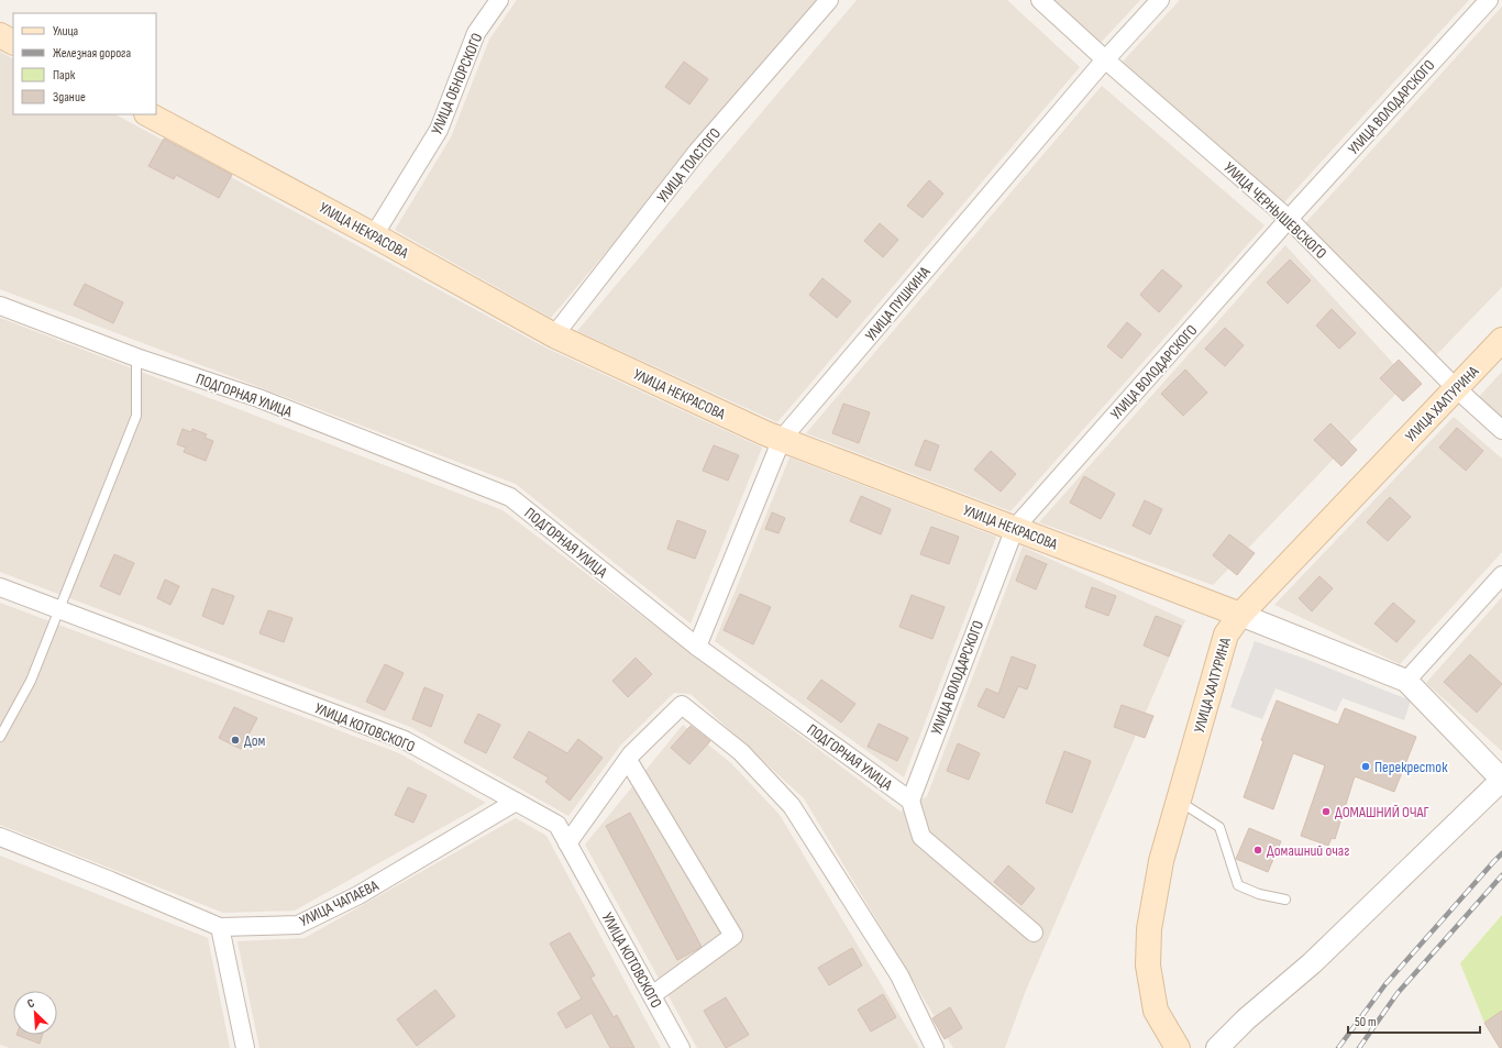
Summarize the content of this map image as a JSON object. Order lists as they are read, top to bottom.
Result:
{
  "streets": {
    "main road": ["УЛИЦА НЕКРАСОВА", "УЛИЦА ХАЛТУРИНА"],
    "street": [
      "УЛИЦА ОБНОРСКОГО",
      "УЛИЦА ВОЛОДАРСКОГО",
      "УЛИЦА ТОЛСТОГО",
      "УЛИЦА ЧЕРНЫШЕВСКОГО",
      "УЛИЦА ПУШКИНА",
      "ПОДГОРНАЯ УЛИЦА",
      "УЛИЦА КОТОВСКОГО",
      "УЛИЦА ЧАПАЕВА"
    ]
  },
  "crossings": [
    ["УЛИЦА ОБНОРСКОГО", "УЛИЦА НЕКРАСОВА"],
    ["УЛИЦА ВОЛОДАРСКОГО", "УЛИЦА ЧЕРНЫШЕВСКОГО"],
    ["УЛИЦА ВОЛОДАРСКОГО", "УЛИЦА НЕКРАСОВА"],
    ["УЛИЦА ВОЛОДАРСКОГО", "ПОДГОРНАЯ УЛИЦА"],
    ["УЛИЦА ТОЛСТОГО", "УЛИЦА НЕКРАСОВА"],
    ["УЛИЦА ЧЕРНЫШЕВСКОГО", "УЛИЦА ПУШКИНА"],
    ["УЛИЦА ЧЕРНЫШЕВСКОГО", "УЛИЦА ХАЛТУРИНА"],
    ["УЛИЦА НЕКРАСОВА", "УЛИЦА ПУШКИНА"],
    ["УЛИЦА НЕКРАСОВА", "УЛИЦА ХАЛТУРИНА"],
    ["УЛИЦА ПУШКИНА", "ПОДГОРНАЯ УЛИЦА"],
    ["УЛИЦА КОТОВСКОГО", "УЛИЦА ЧАПАЕВА"]
  ],
  "places": [
    "Дом",
    "Перекресток",
    "ДОМАШНИЙ ОЧАГ",
    "Домашний очаг"
  ],
  "legend": [
    "Улица",
    "Железная дорога",
    "Парк",
    "Здание"
  ],
  "scale_bar": "50 m",
  "north": "top left"
}
